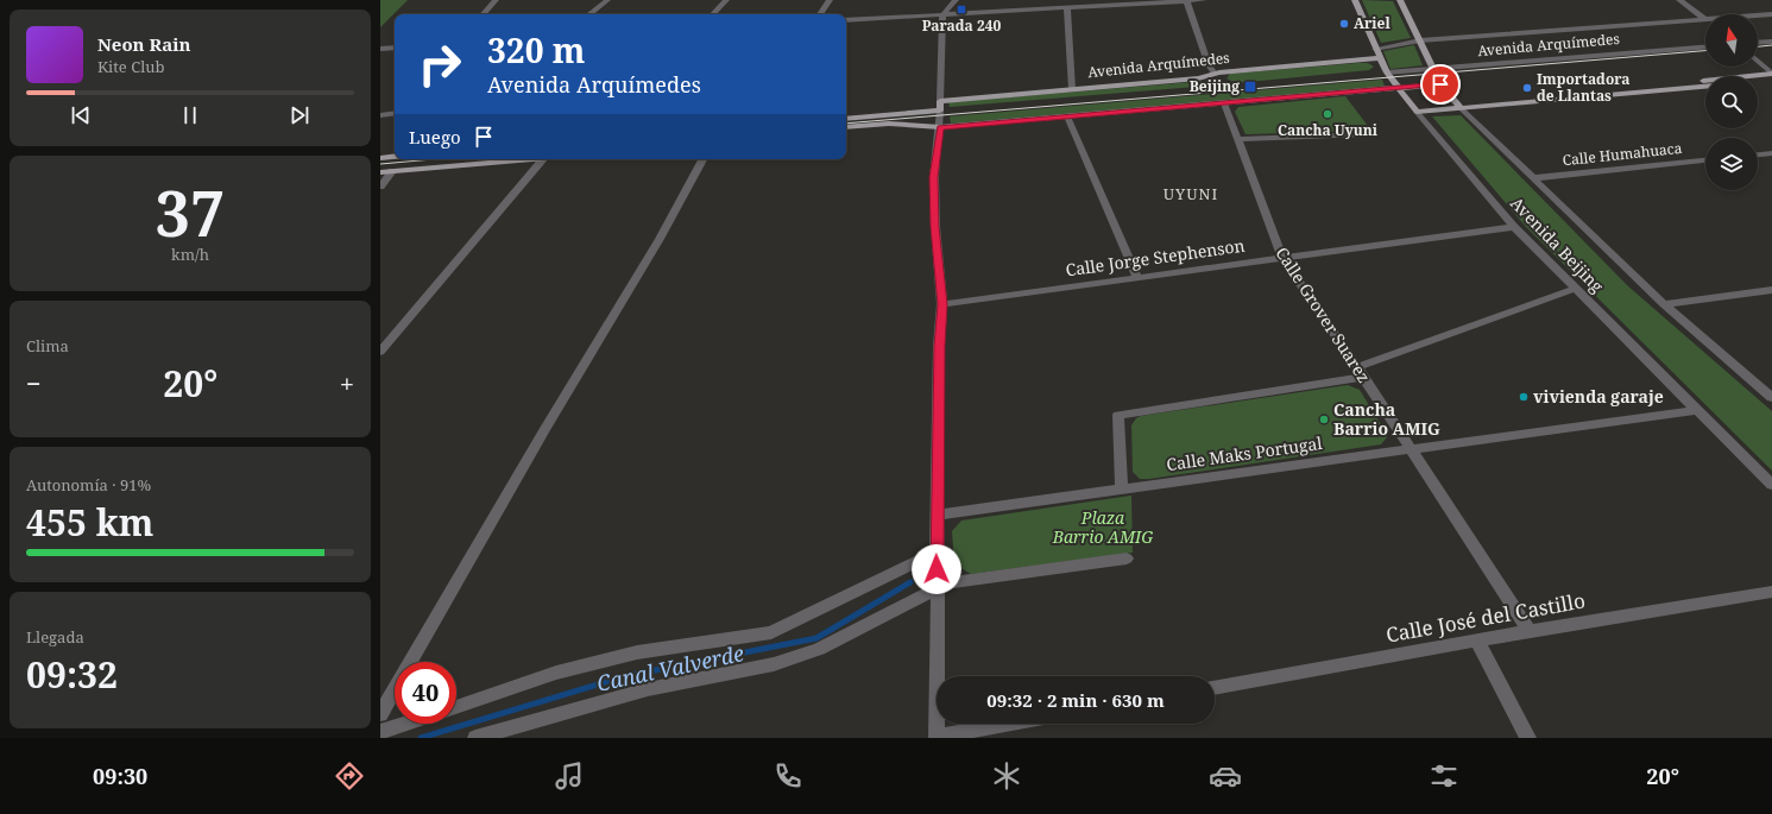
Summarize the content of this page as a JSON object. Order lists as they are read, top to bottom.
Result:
{
  "streets": {
    "main road": ["Avenida Arquímedes", "Avenida Beijing"],
    "street": [
      "Calle Humahuaca",
      "Calle Jorge Stephenson",
      "Calle Grover Suarez",
      "Calle Maks Portugal",
      "Calle José del Castillo"
    ]
  },
  "crossings": [
    ["Avenida Arquímedes", "Avenida Beijing"],
    ["Calle Humahuaca", "Avenida Beijing"],
    ["Avenida Beijing", "Calle Jorge Stephenson"],
    ["Avenida Beijing", "Calle Maks Portugal"],
    ["Calle Jorge Stephenson", "Calle Grover Suarez"],
    ["Calle Grover Suarez", "Calle Maks Portugal"],
    ["Calle Grover Suarez", "Calle José del Castillo"]
  ],
  "districts": ["UYUNI"],
  "water": ["Canal Valverde"],
  "parks": ["Plaza Barrio AMIG"],
  "places": {
    "transit": ["Parada 240", "Beijing"],
    "other": [
      "Ariel",
      "Importadora de Llantas",
      "Cancha Uyuni",
      "vivienda garaje",
      "Cancha Barrio AMIG"
    ]
  },
  "north": "top",
  "page": {
    "turn": ["320 m", "Avenida Arquímedes"],
    "song": ["Neon Rain", "Kite Club"],
    "then": "Luego",
    "tile": [
      ["37", "km/h"],
      "Clima",
      ["Autonomía · 91%", "455 km"],
      ["Llegada", "09:32"]
    ],
    "heat": ["−", "20°", "+"],
    "limit": "40",
    "trip": "09:32 · 2 min · 630 m",
    "tabs": ["09:30", "20°"]
  }
}
